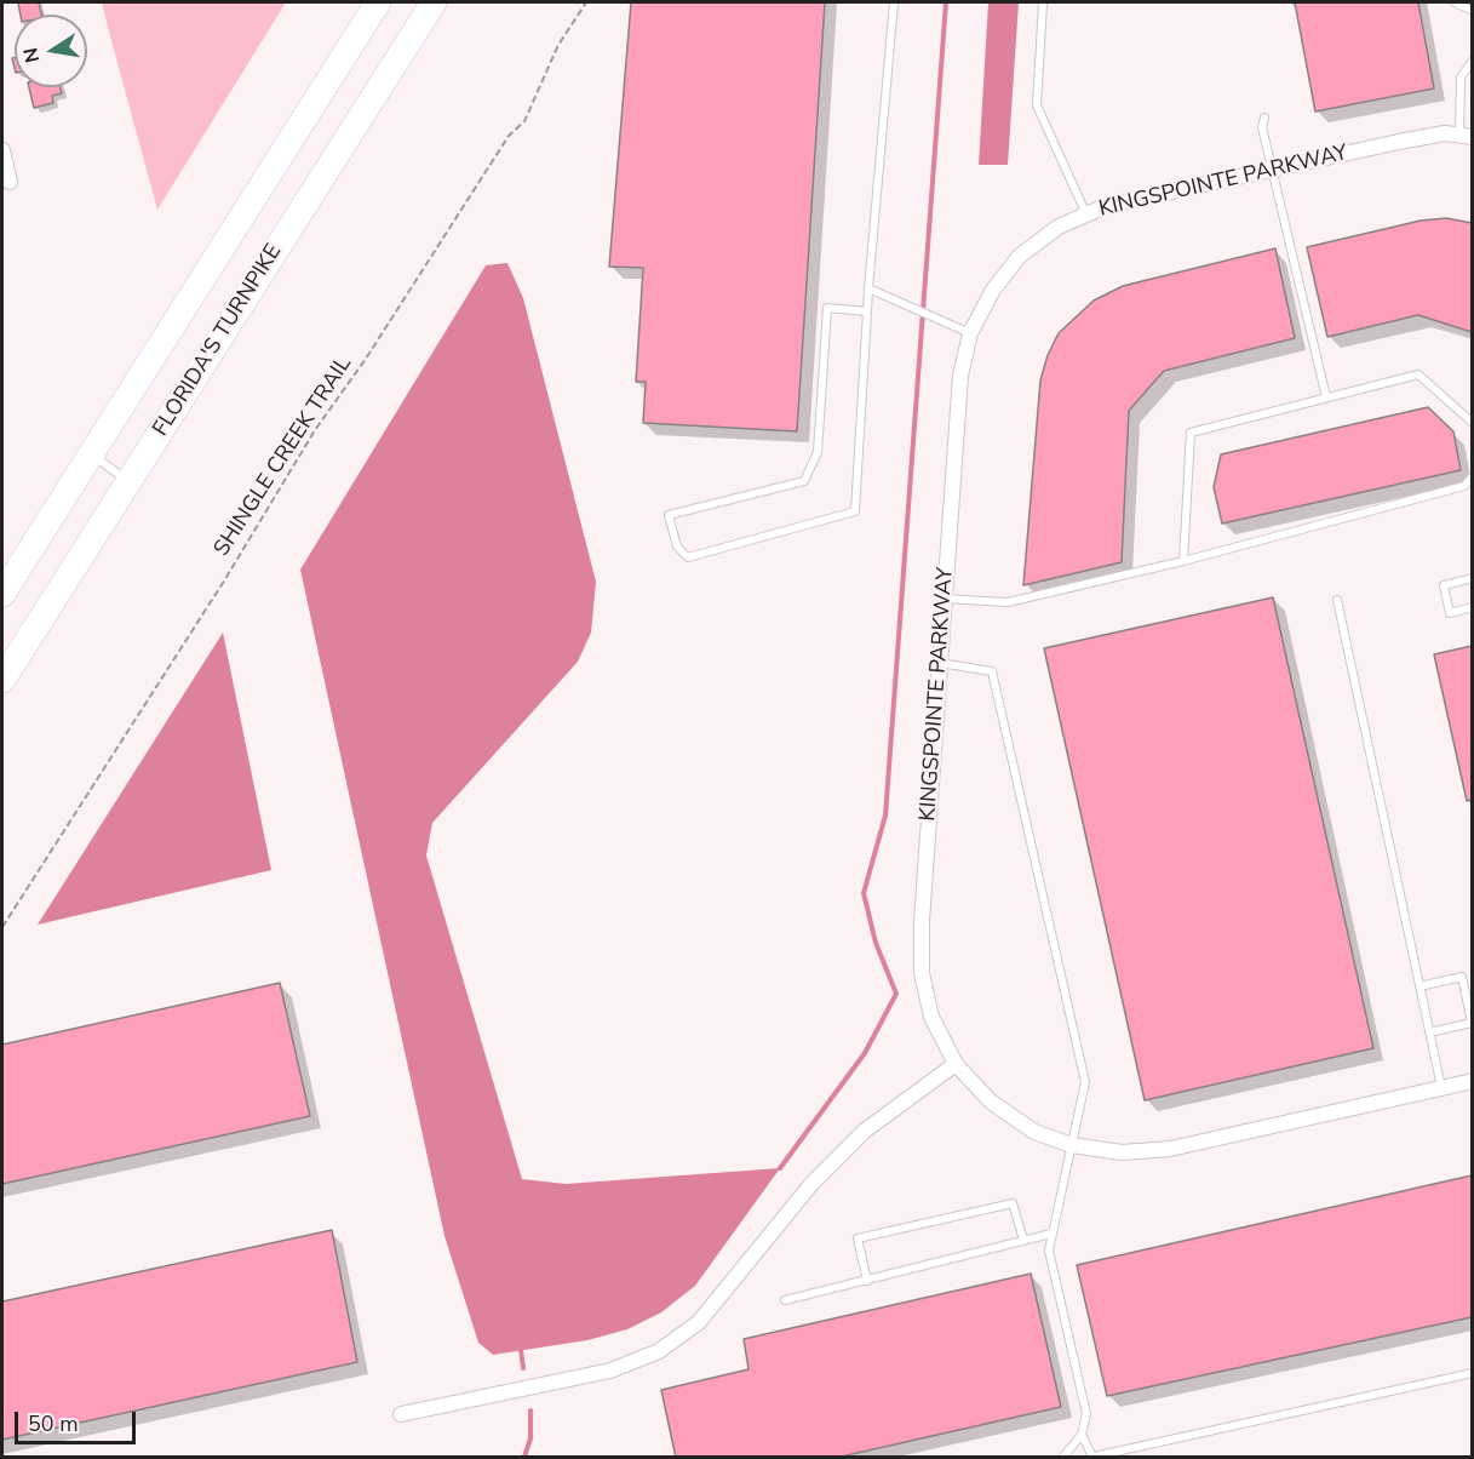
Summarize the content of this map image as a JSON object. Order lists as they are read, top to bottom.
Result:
{
  "streets": {
    "highway": ["FLORIDA'S TURNPIKE"],
    "street": ["KINGSPOINTE PARKWAY"],
    "path": ["SHINGLE CREEK TRAIL"]
  },
  "scale_bar": "50 m",
  "north": "left"
}
